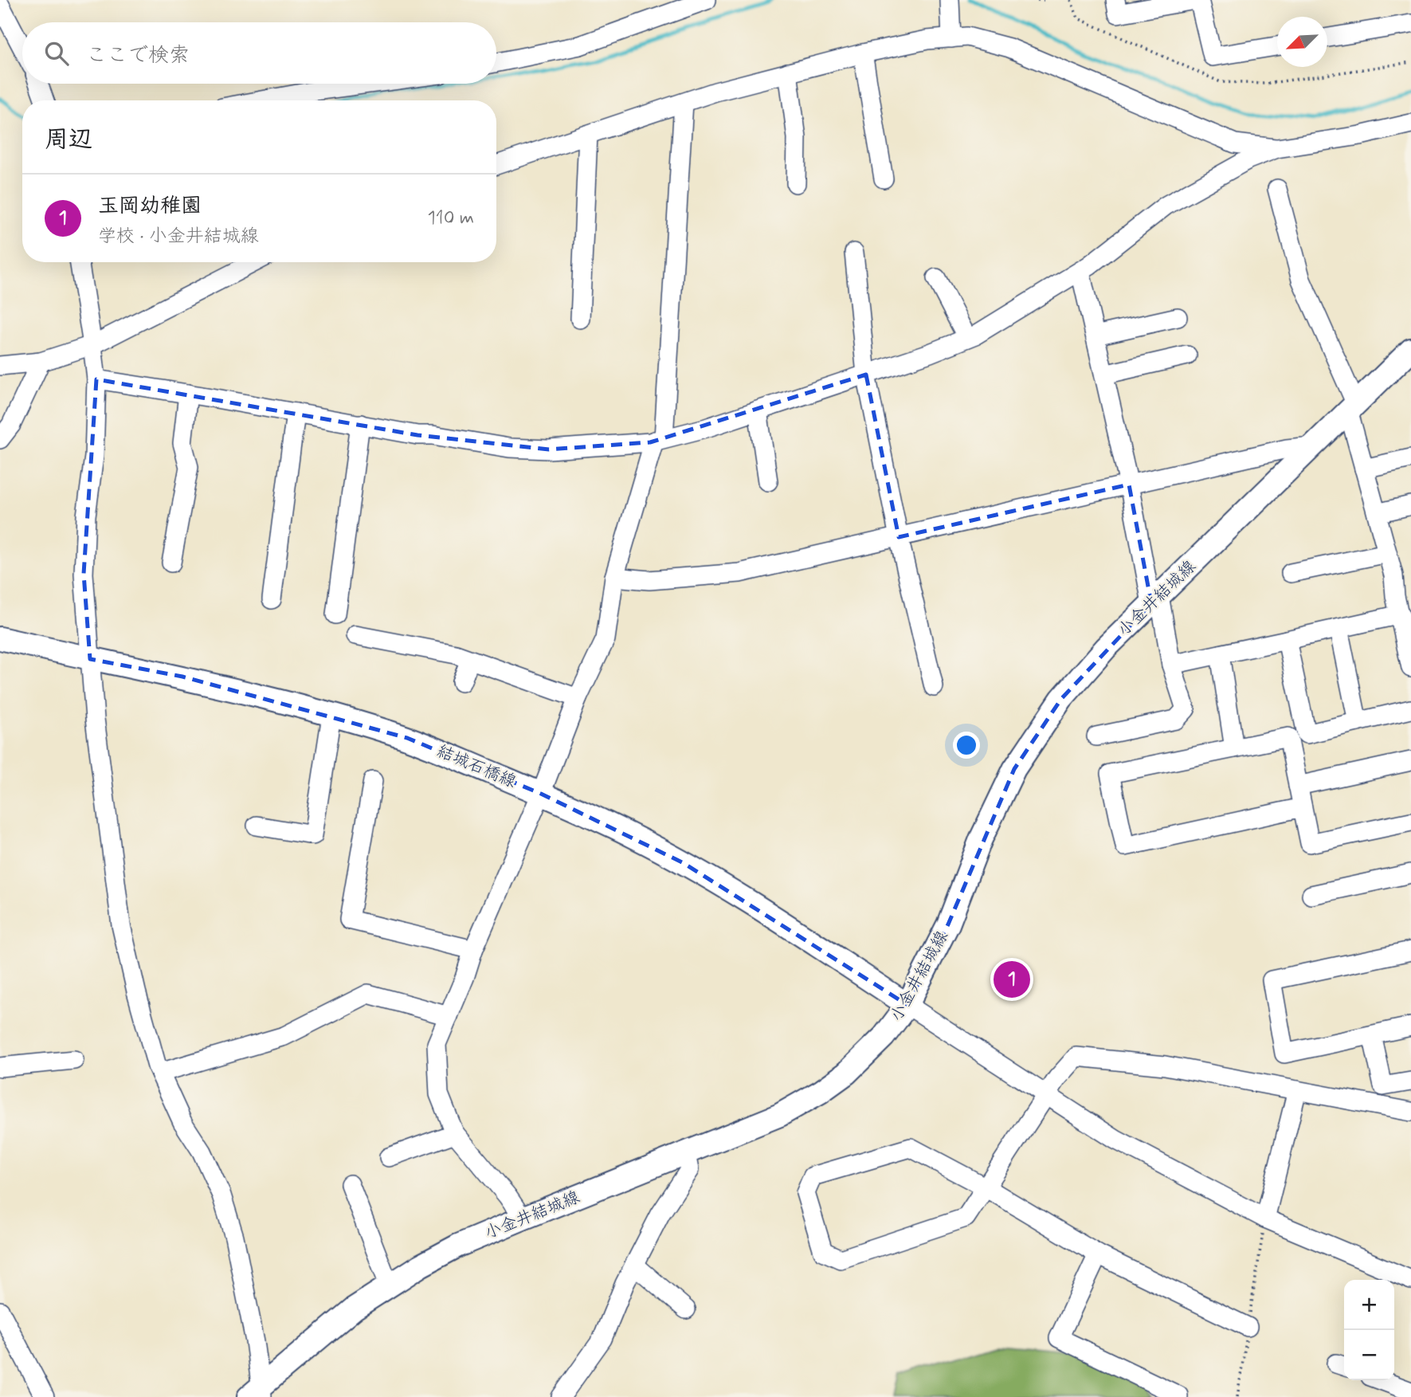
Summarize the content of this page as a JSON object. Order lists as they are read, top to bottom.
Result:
{
  "streets": {
    "main road": ["小金井結城線", "結城石橋線"]
  },
  "crossings": [
    ["小金井結城線", "結城石橋線"]
  ],
  "north": "bottom left",
  "page": {
    "search": "ここで検索",
    "heading": "周辺",
    "list": [
      {
        "mark": "1",
        "name": "玉岡幼稚園",
        "note": "学校 · 小金井結城線",
        "value": "110 m"
      }
    ],
    "pins": "1",
    "map_buttons": ["+", "−"]
  }
}
